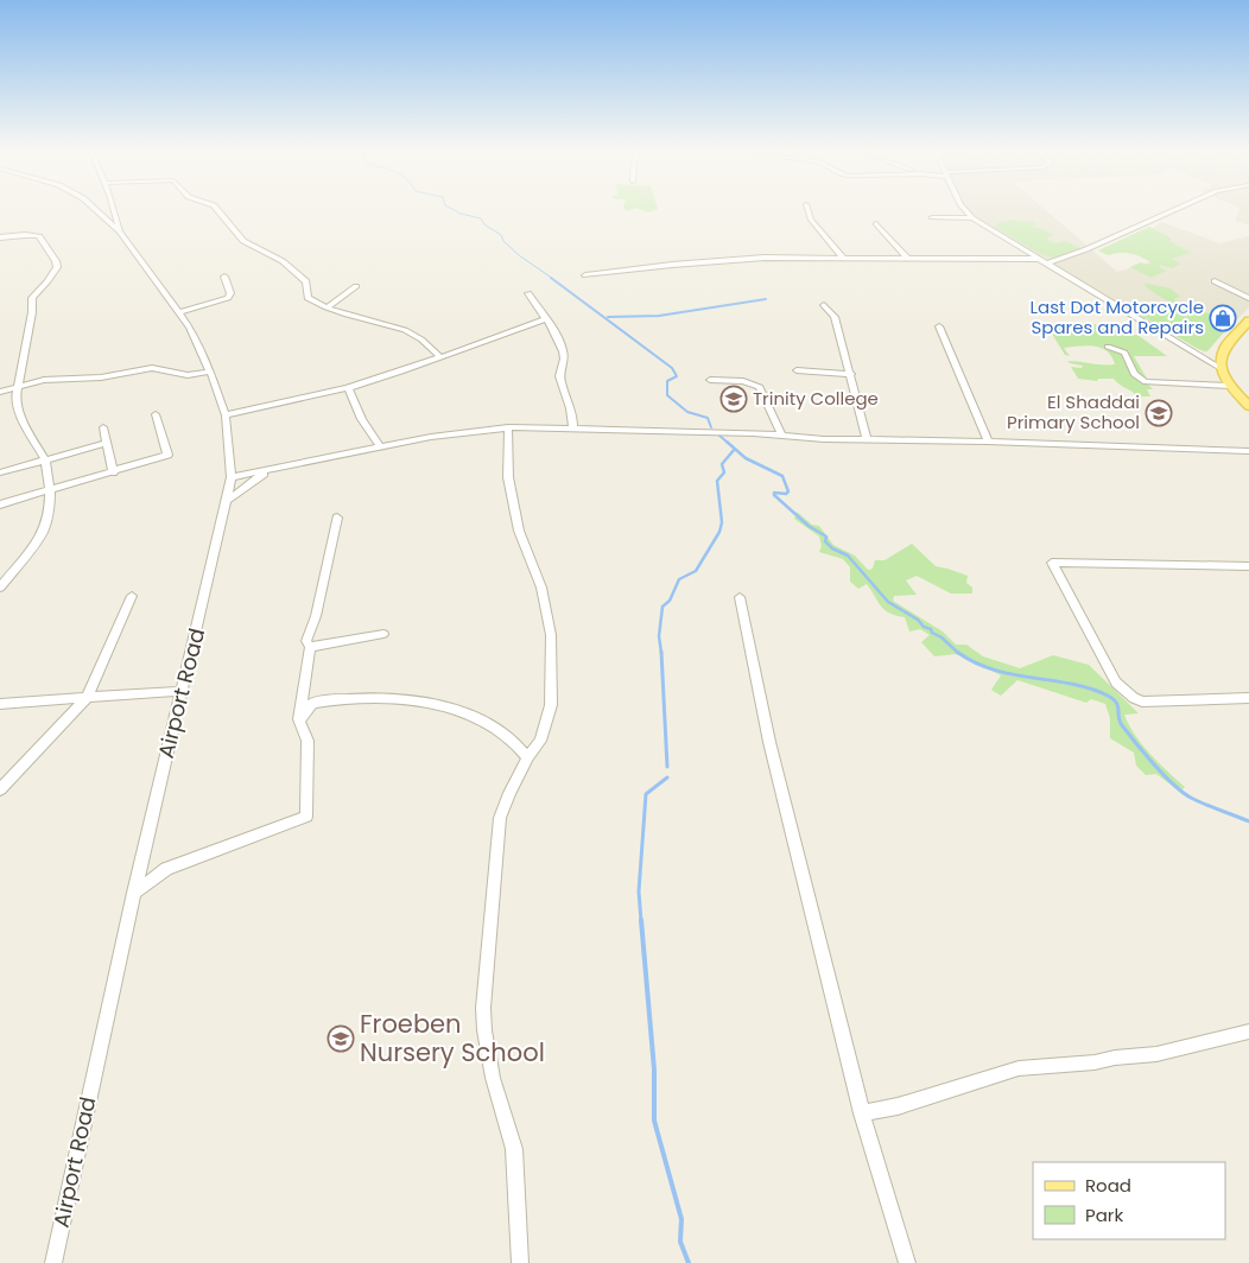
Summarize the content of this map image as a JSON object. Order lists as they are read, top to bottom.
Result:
{
  "streets": {
    "street": ["Airport Road"]
  },
  "places": {
    "shop": ["Last Dot Motorcycle Spares and Repairs"],
    "school or university": ["Trinity College", "El Shaddai Primary School", "Froeben Nursery School"]
  },
  "legend": ["Road", "Park"]
}
